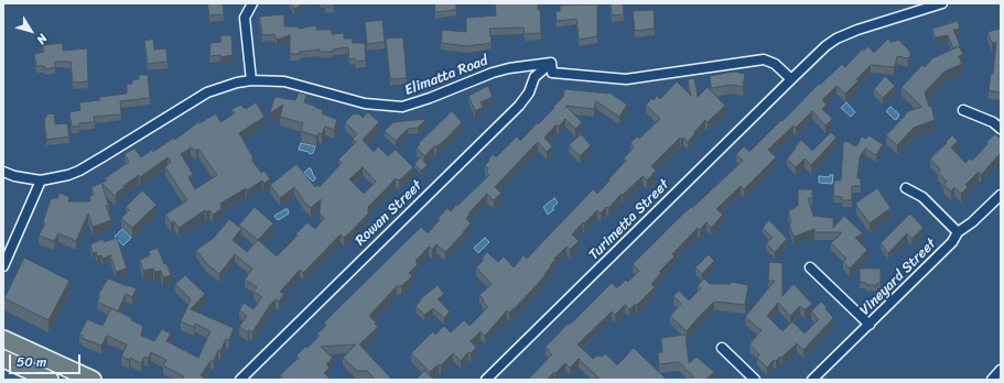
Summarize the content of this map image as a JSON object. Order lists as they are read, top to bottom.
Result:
{
  "streets": {
    "street": [
      "Elimatta Road",
      "Rowan Street",
      "Turimetta Street",
      "Vineyard Street"
    ]
  },
  "crossings": [
    ["Elimatta Road", "Rowan Street"]
  ],
  "scale_bar": "50 m",
  "north": "bottom right"
}
